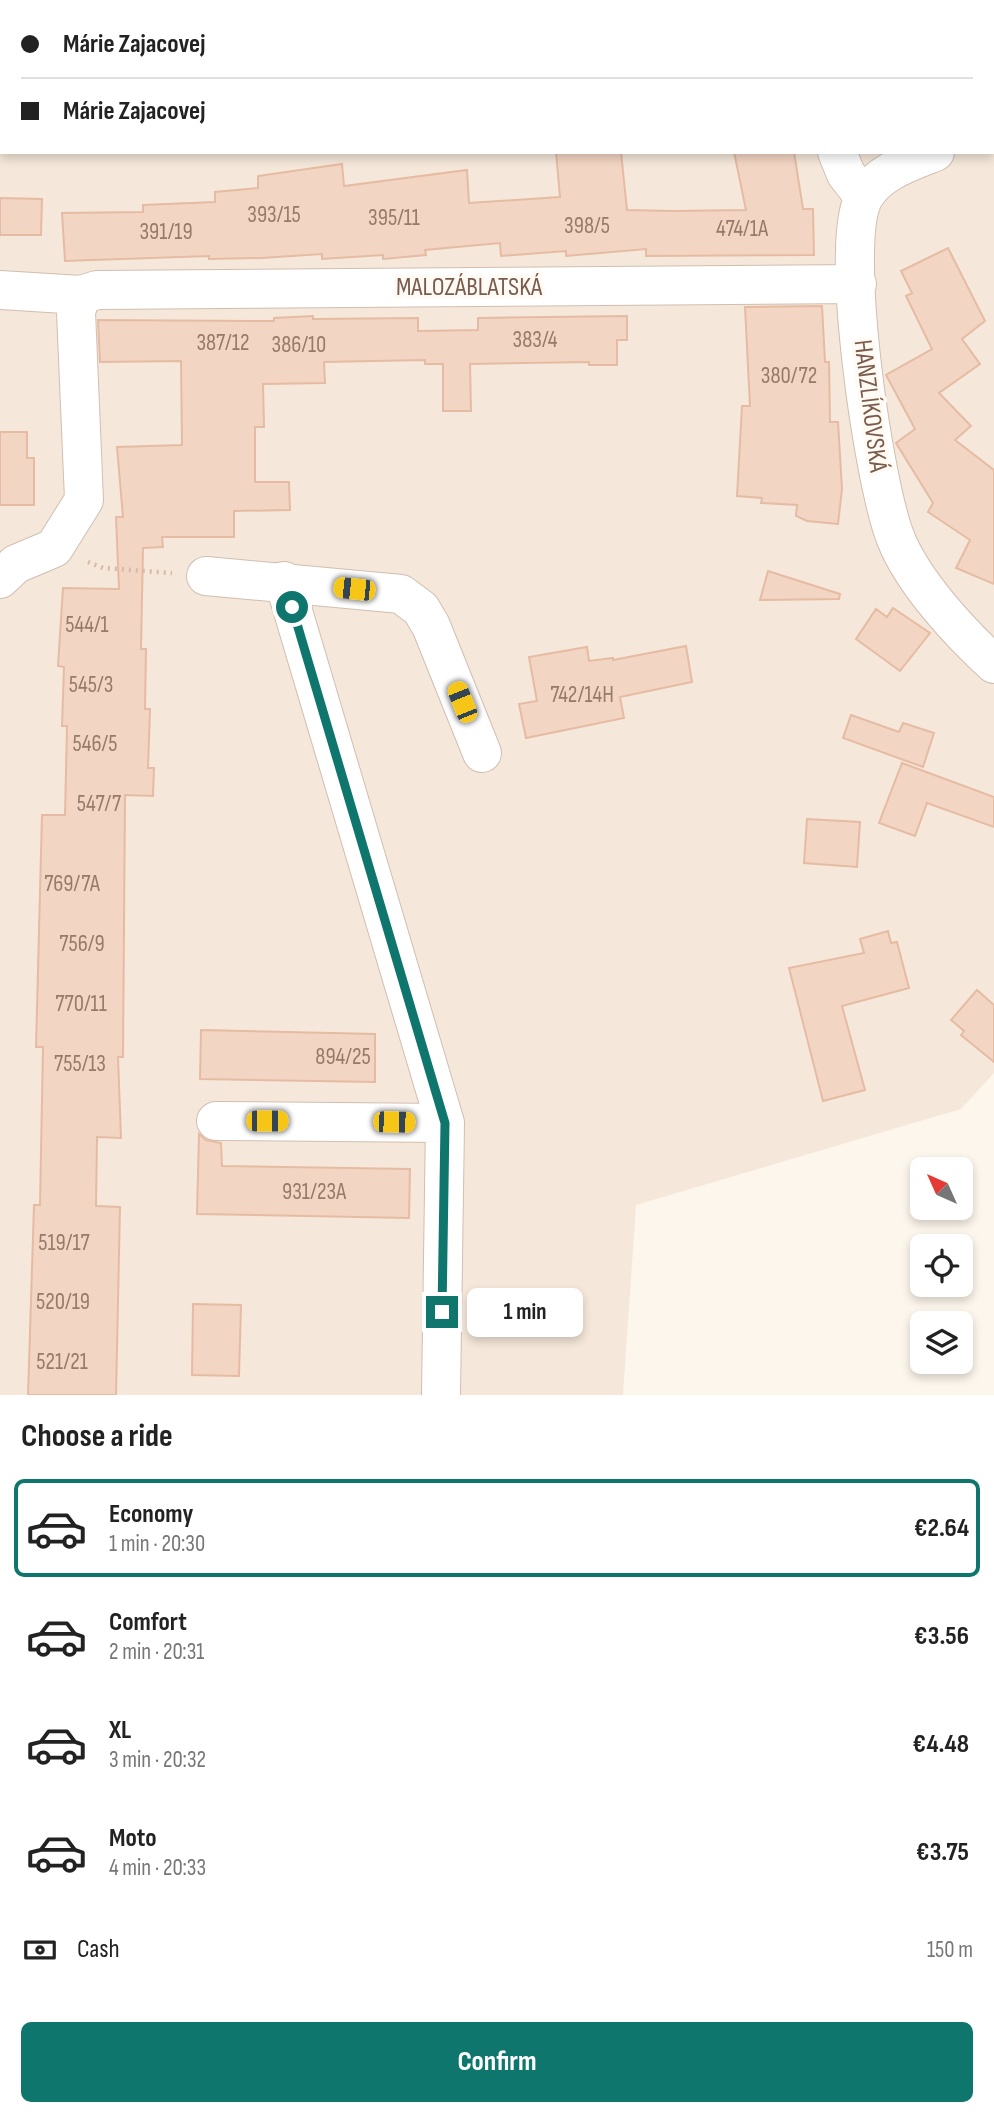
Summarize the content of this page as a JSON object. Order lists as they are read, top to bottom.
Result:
{
  "streets": {
    "street": ["MALOZÁBLATSKÁ", "HANZLÍKOVSKÁ"]
  },
  "crossings": [
    ["MALOZÁBLATSKÁ", "HANZLÍKOVSKÁ"]
  ],
  "house_numbers": [
    "393/15",
    "395/11",
    "398/5",
    "474/1A",
    "391/19",
    "383/4",
    "387/12",
    "386/10",
    "380/72",
    "544/1",
    "545/3",
    "742/14H",
    "546/5",
    "547/7",
    "769/7A",
    "756/9",
    "770/11",
    "894/25",
    "755/13",
    "931/23A",
    "519/17",
    "520/19",
    "521/21"
  ],
  "north": "top left",
  "page": {
    "banner": ["Márie Zajacovej", "Márie Zajacovej"],
    "bubble": "1 min",
    "heading": "Choose a ride",
    "list": [
      {
        "name": "Economy",
        "note": "1 min · 20:30",
        "value": "€2.64"
      },
      {
        "name": "Comfort",
        "note": "2 min · 20:31",
        "value": "€3.56"
      },
      {
        "name": "XL",
        "note": "3 min · 20:32",
        "value": "€4.48"
      },
      {
        "name": "Moto",
        "note": "4 min · 20:33",
        "value": "€3.75"
      }
    ],
    "pay": ["Cash", "150 m"],
    "buttons": "Confirm"
  }
}
